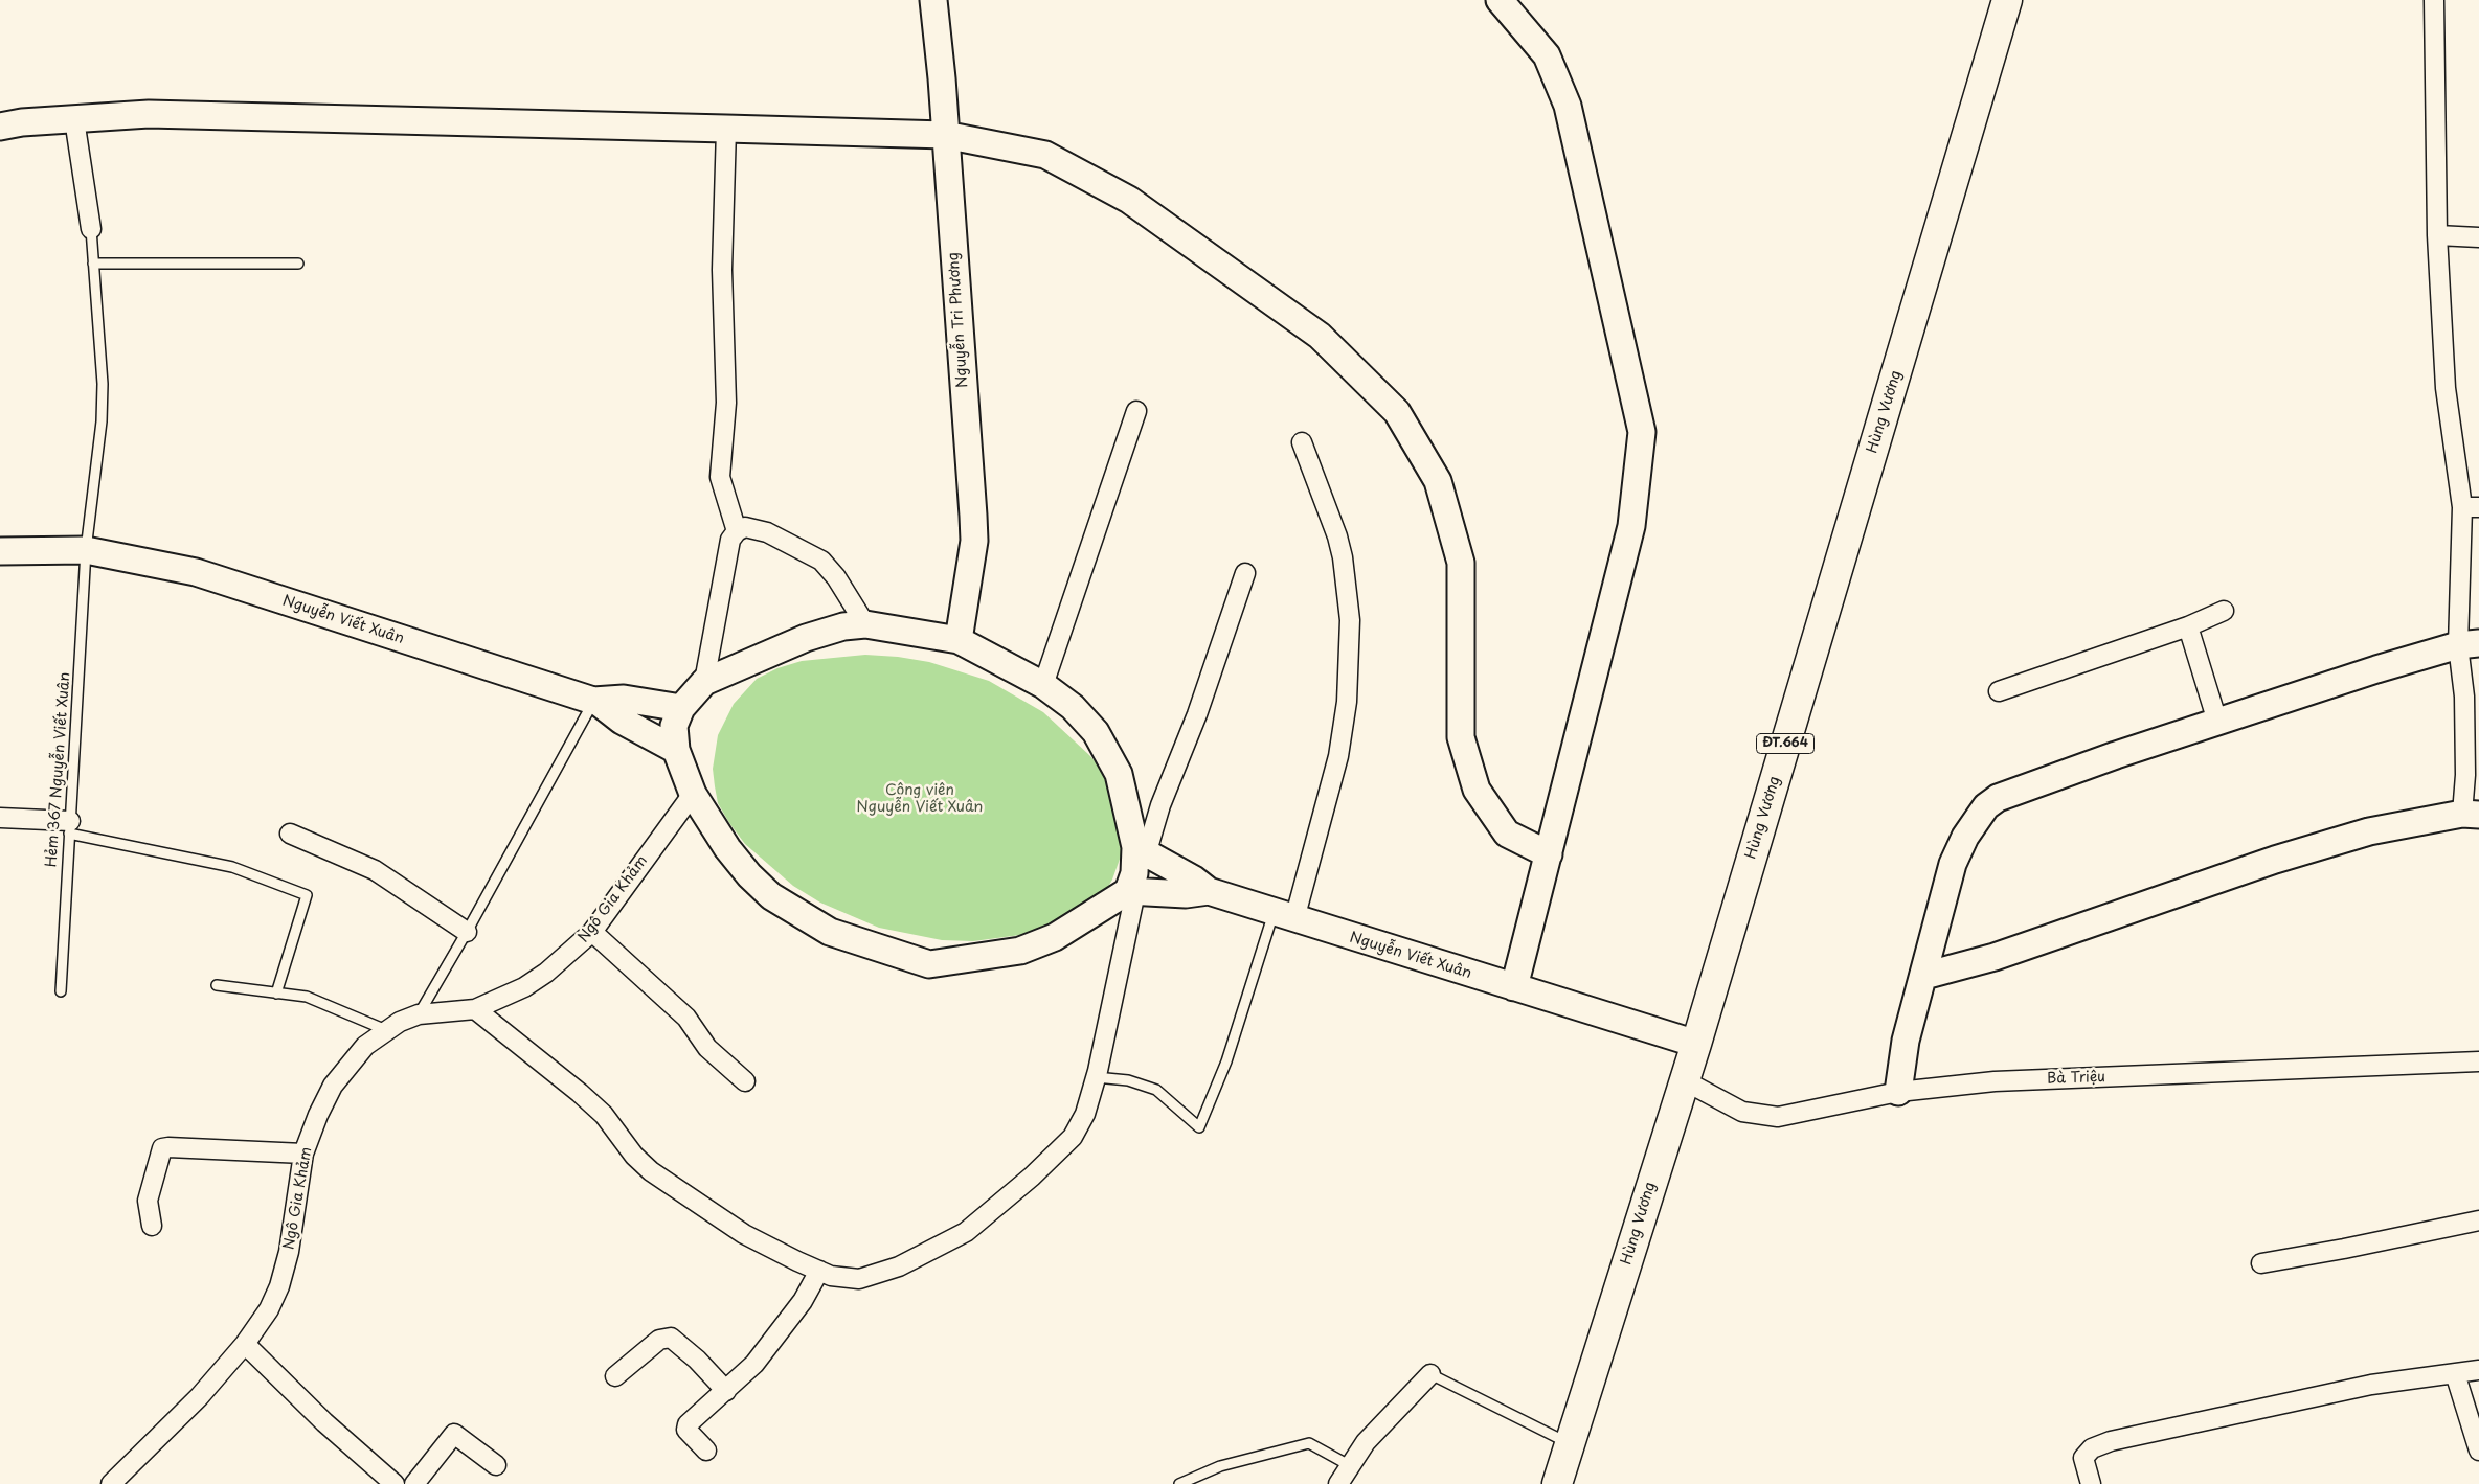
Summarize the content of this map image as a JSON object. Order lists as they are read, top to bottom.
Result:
{
  "streets": {
    "main road": ["Hùng Vương", "ĐT.664"],
    "street": [
      "Nguyễn Tri Phương",
      "Nguyễn Viết Xuân",
      "Ngô Gia Khảm",
      "Bà Triệu"
    ],
    "lane": ["Hẻm 367 Nguyễn Viết Xuân"]
  },
  "crossings": [
    ["Hùng Vương", "Nguyễn Viết Xuân"],
    ["Hùng Vương", "Bà Triệu"],
    ["Nguyễn Viết Xuân", "Hẻm 367 Nguyễn Viết Xuân"]
  ],
  "parks": ["Công viên Nguyễn Viết Xuân"]
}
